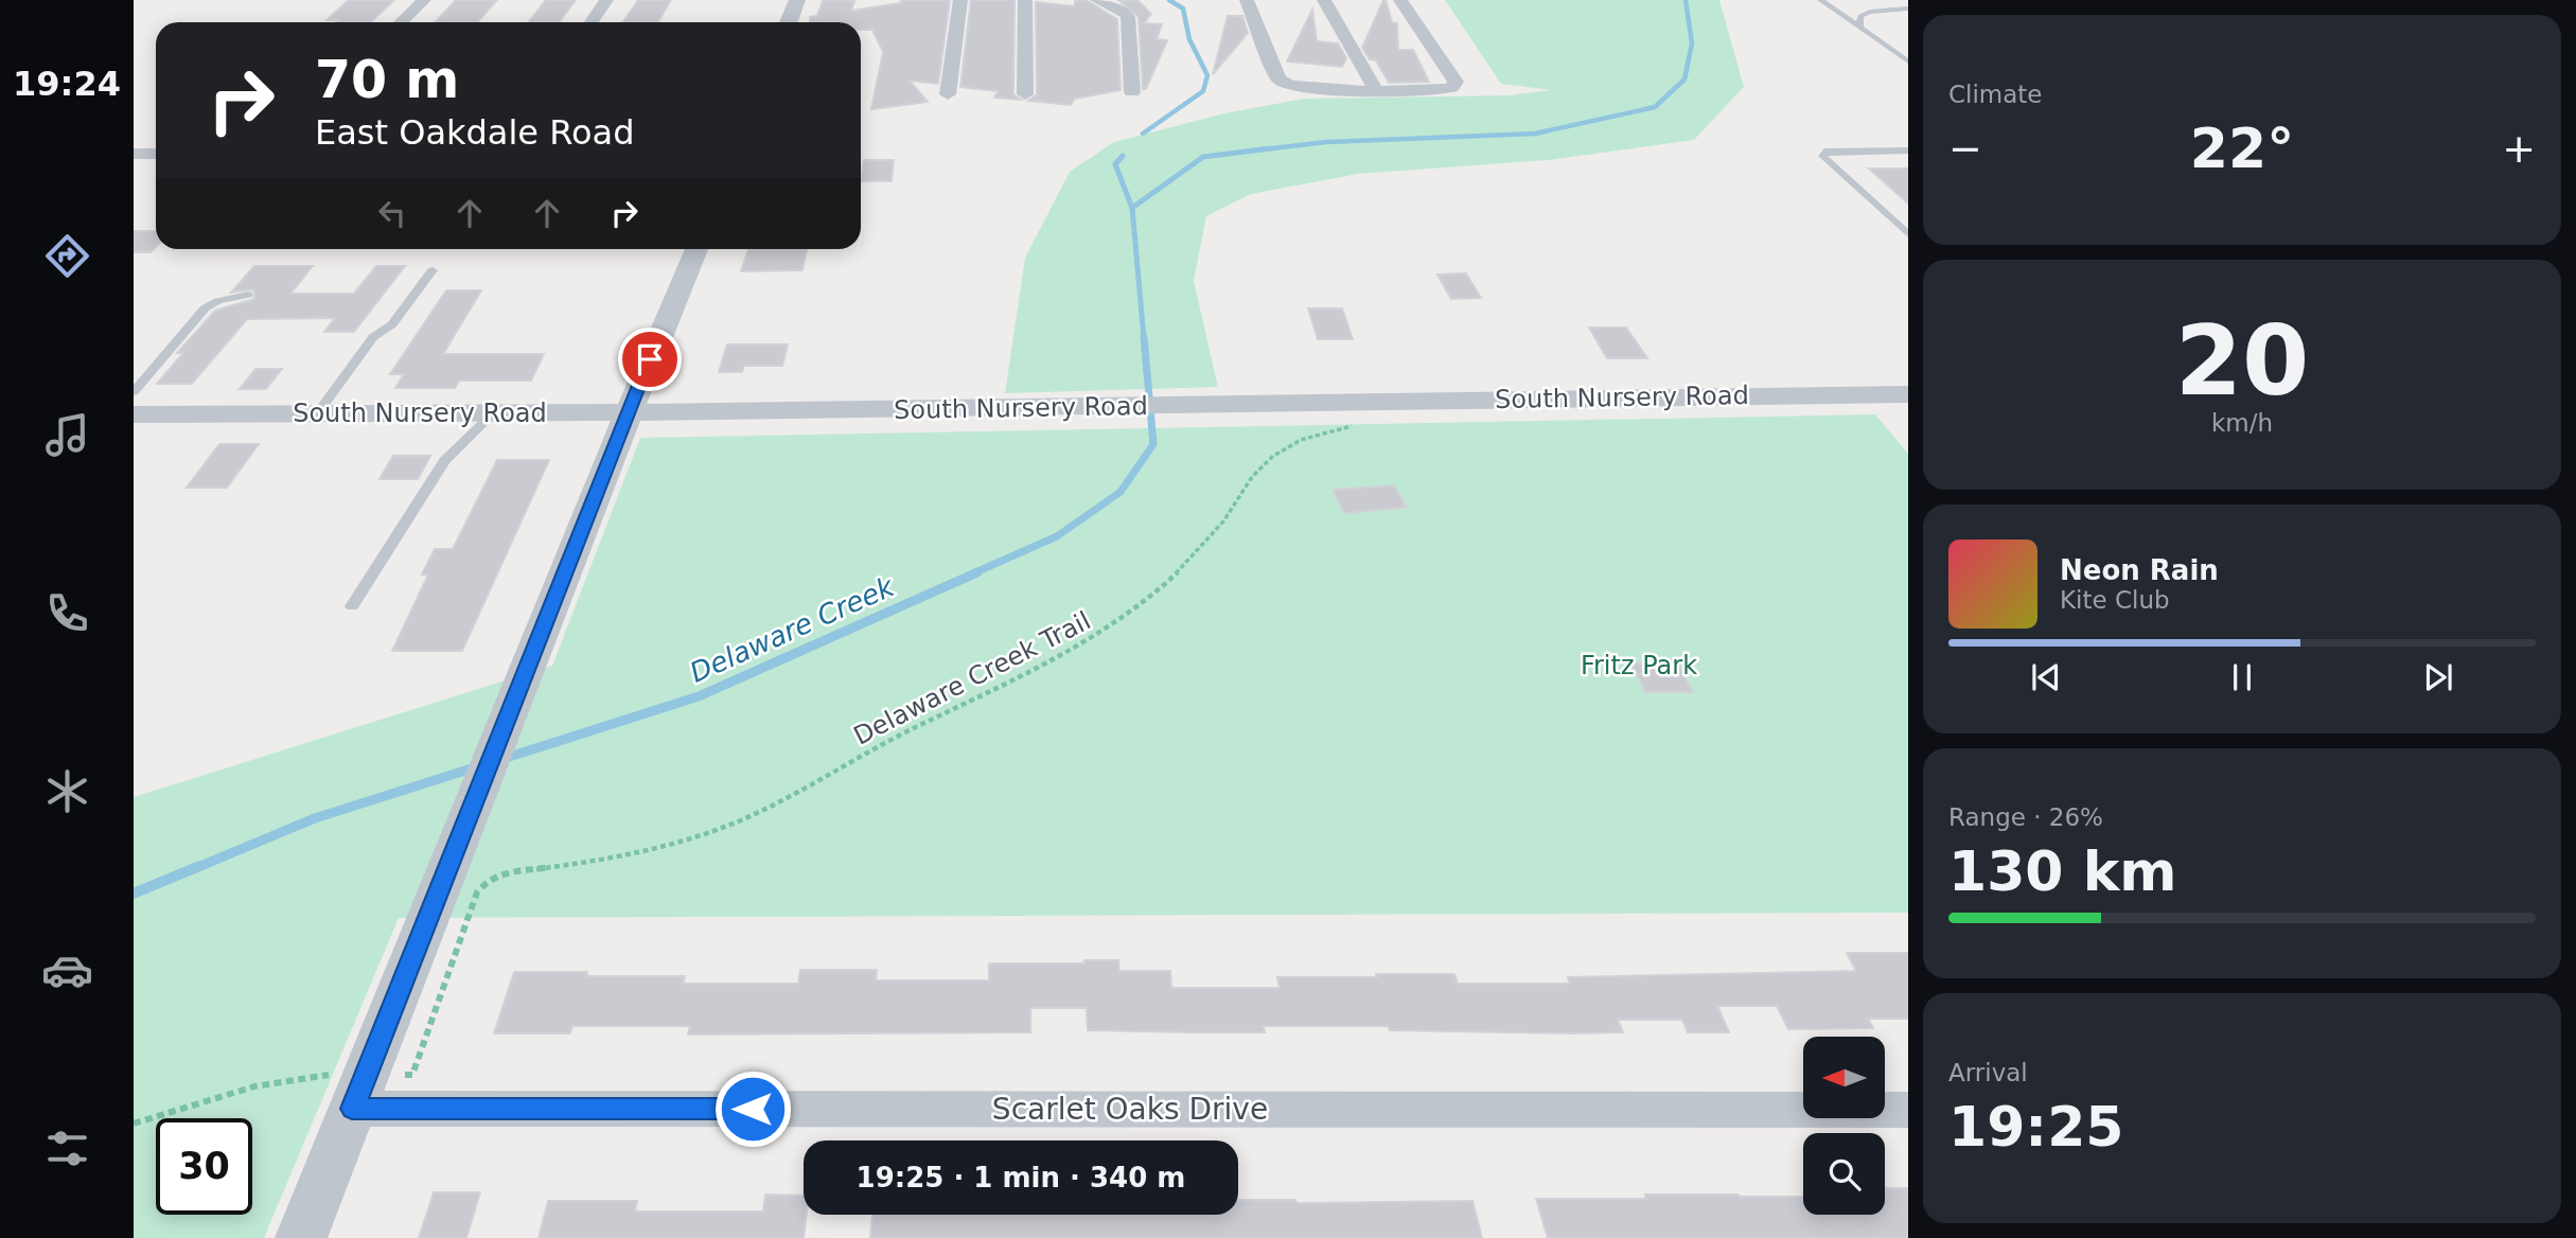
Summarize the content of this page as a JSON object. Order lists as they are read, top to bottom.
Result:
{
  "streets": {
    "street": ["South Nursery Road", "Scarlet Oaks Drive"],
    "path": ["Delaware Creek Trail"]
  },
  "crossings": [
    ["Delaware Creek Trail", "Scarlet Oaks Drive"]
  ],
  "water": ["Delaware Creek"],
  "parks": ["Fritz Park"],
  "north": "left",
  "page": {
    "tabs": "19:24",
    "tile": [
      "Climate",
      ["20", "km/h"],
      ["Range · 26%", "130 km"],
      ["Arrival", "19:25"]
    ],
    "turn": ["70 m", "East Oakdale Road"],
    "heat": ["−", "22°", "+"],
    "song": ["Neon Rain", "Kite Club"],
    "limit": "30",
    "trip": "19:25 · 1 min · 340 m"
  }
}
